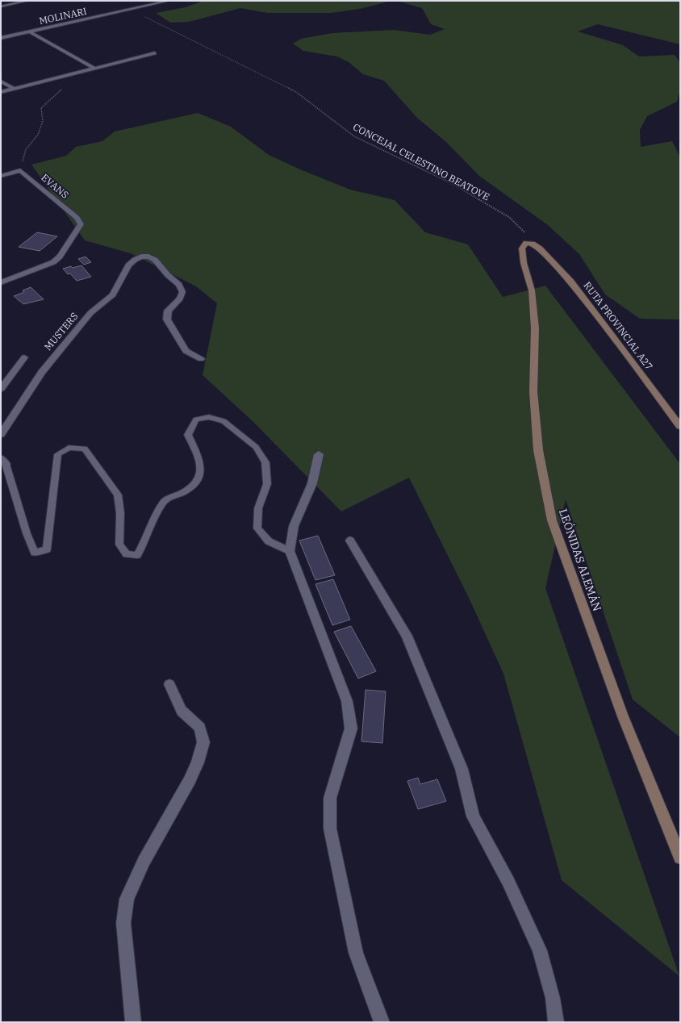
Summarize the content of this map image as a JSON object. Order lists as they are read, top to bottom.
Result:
{
  "streets": {
    "street": [
      "MOLINARI",
      "EVANS",
      "RUTA PROVINCIAL A27",
      "MUSTERS",
      "LEÓNIDAS ALEMÁN"
    ],
    "path": ["CONCEJAL CELESTINO BEATOVE"]
  },
  "crossings": [
    ["MOLINARI", "CONCEJAL CELESTINO BEATOVE"],
    ["CONCEJAL CELESTINO BEATOVE", "RUTA PROVINCIAL A27"],
    ["CONCEJAL CELESTINO BEATOVE", "LEÓNIDAS ALEMÁN"],
    ["RUTA PROVINCIAL A27", "LEÓNIDAS ALEMÁN"]
  ]
}
